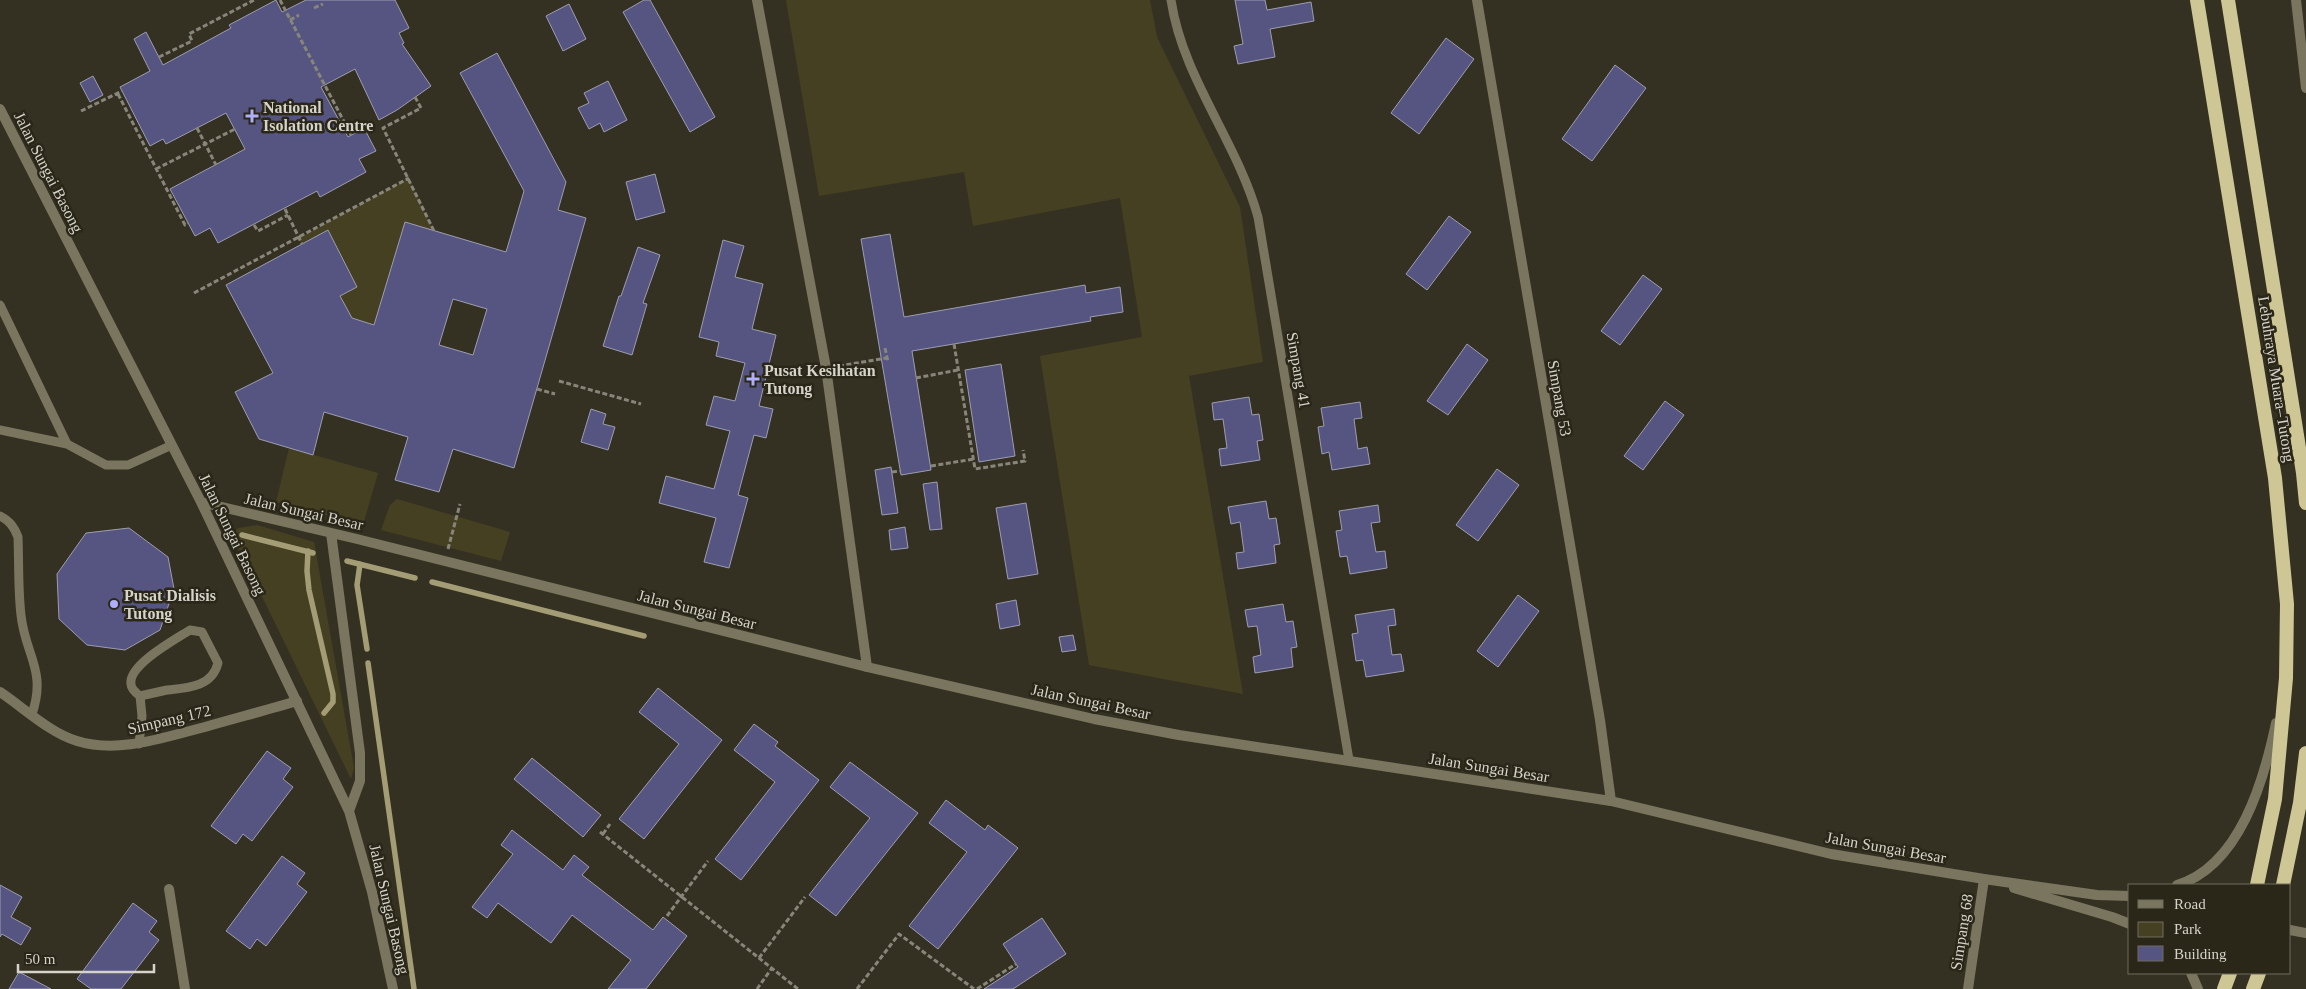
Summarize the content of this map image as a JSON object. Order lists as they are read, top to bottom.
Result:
{
  "streets": {
    "highway": ["Lebuhraya Muara–Tutong"],
    "street": [
      "Jalan Sungai Basong",
      "Simpang 53",
      "Jalan Sungai Besar",
      "Simpang 172",
      "Simpang 68"
    ],
    "lane": ["Simpang 41"]
  },
  "crossings": [
    ["Jalan Sungai Basong", "Jalan Sungai Besar"],
    ["Jalan Sungai Basong", "Simpang 172"],
    ["Simpang 41", "Jalan Sungai Besar"],
    ["Simpang 53", "Jalan Sungai Besar"],
    ["Jalan Sungai Besar", "Simpang 68"]
  ],
  "places": {
    "health": ["National Isolation Centre", "Pusat Kesihatan Tutong"],
    "other": ["Pusat Dialisis Tutong"]
  },
  "legend": ["Road", "Park", "Building"],
  "scale_bar": "50 m"
}
